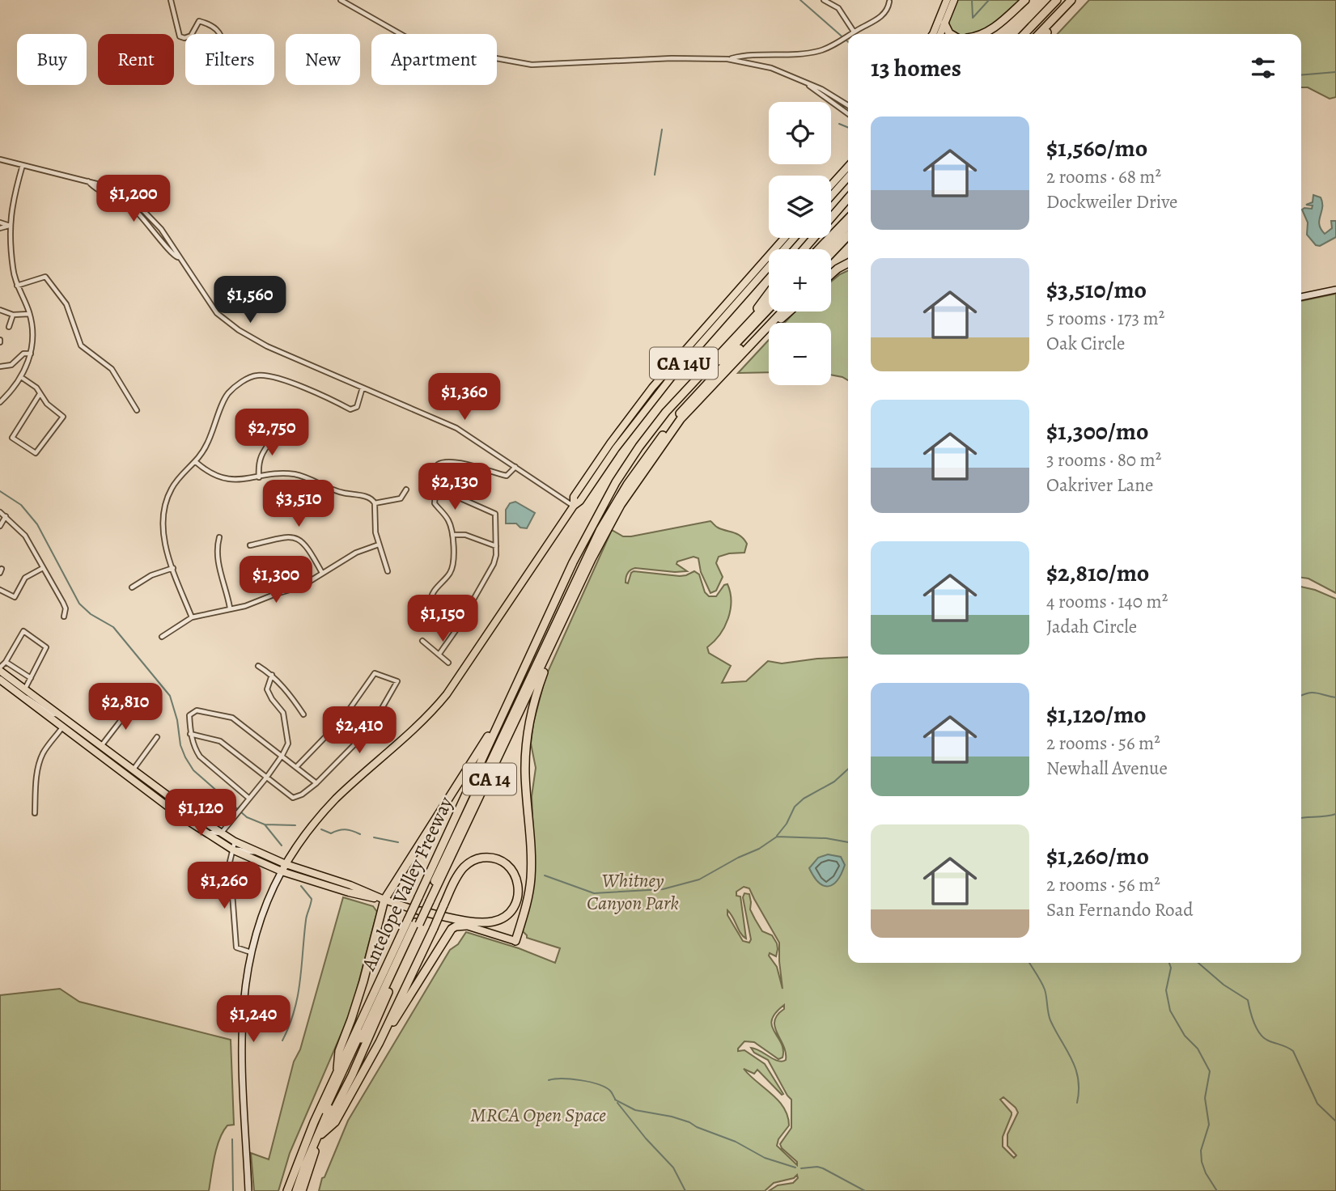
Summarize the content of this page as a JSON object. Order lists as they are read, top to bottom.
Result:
{
  "streets": {
    "highway": ["CA 14", "Antelope Valley Freeway"],
    "main road": ["CA 14U"]
  },
  "parks": ["Whitney Canyon Park", "MRCA Open Space"],
  "page": {
    "chip": [
      "Buy",
      "Rent",
      "Filters",
      "New",
      "Apartment"
    ],
    "heading": "13 homes",
    "map_buttons": ["+", "−"],
    "list": [
      {
        "name": "$1,560/mo",
        "note": "2 rooms · 68 m² · Dockweiler Drive"
      },
      {
        "name": "$3,510/mo",
        "note": "5 rooms · 173 m² · Oak Circle"
      },
      {
        "name": "$1,300/mo",
        "note": "3 rooms · 80 m² · Oakriver Lane"
      },
      {
        "name": "$2,810/mo",
        "note": "4 rooms · 140 m² · Jadah Circle"
      },
      {
        "name": "$1,120/mo",
        "note": "2 rooms · 56 m² · Newhall Avenue"
      },
      {
        "name": "$1,260/mo",
        "note": "2 rooms · 56 m² · San Fernando Road"
      }
    ],
    "price": [
      "$1,200",
      "$1,560",
      "$1,360",
      "$2,750",
      "$2,130",
      "$3,510",
      "$1,300",
      "$1,150",
      "$2,810",
      "$2,410",
      "$1,120",
      "$1,260",
      "$1,240"
    ]
  }
}
